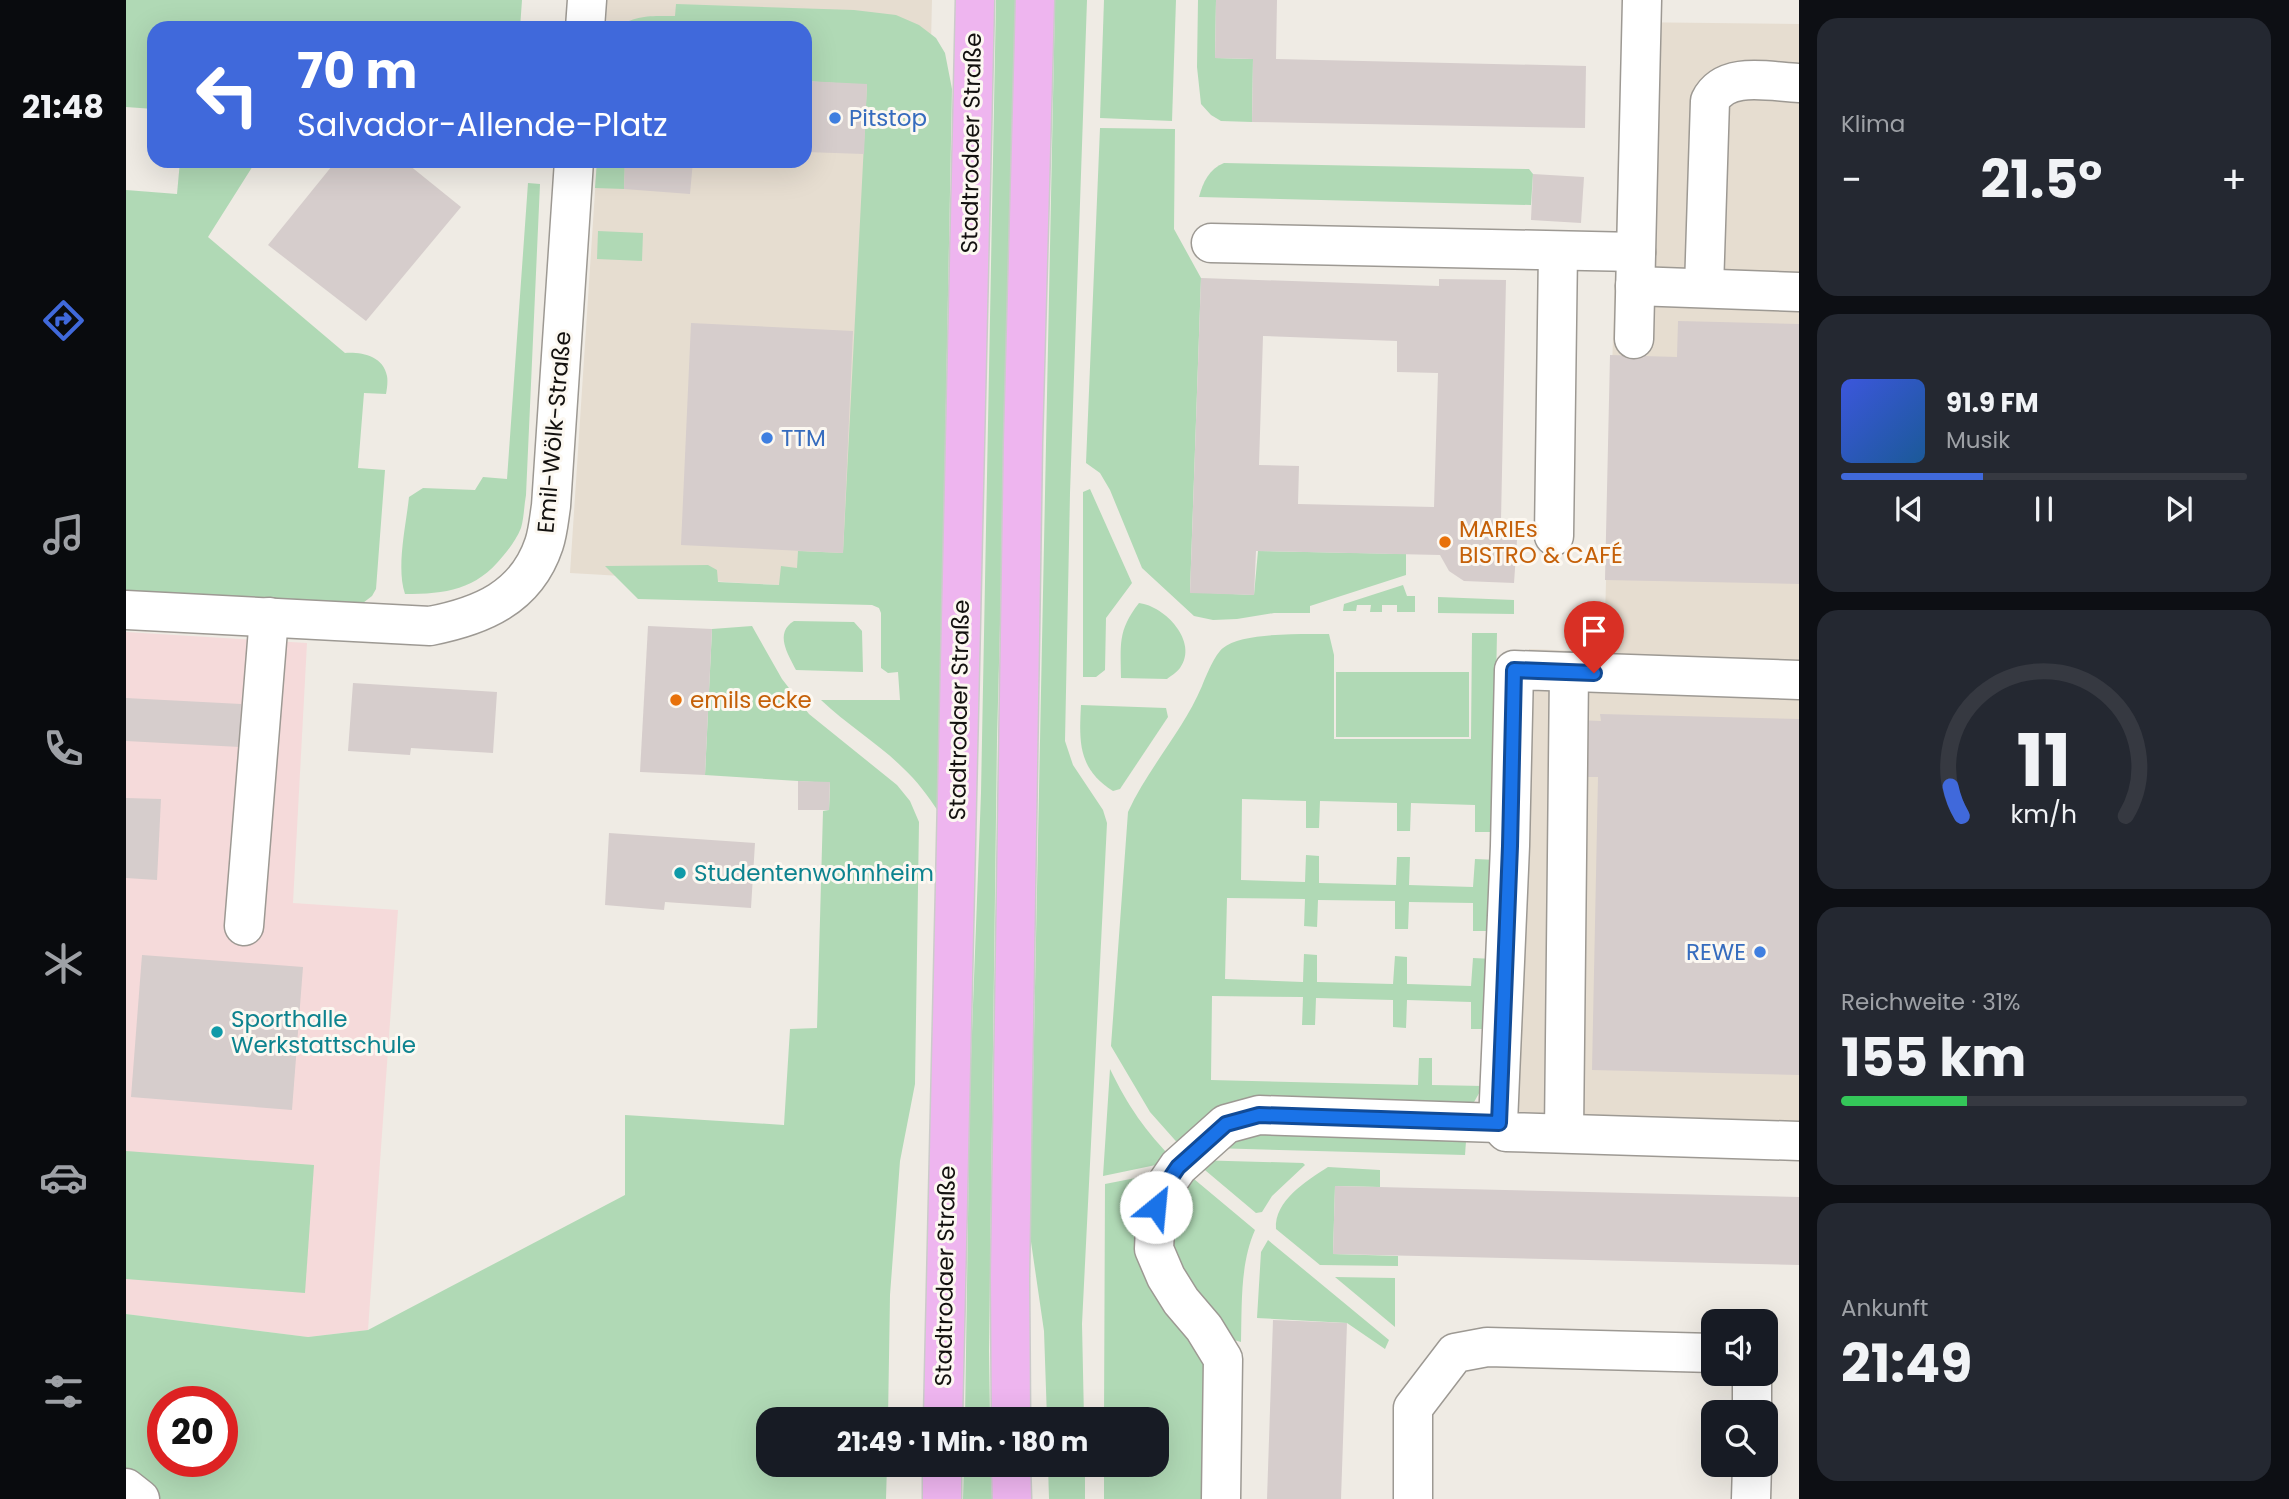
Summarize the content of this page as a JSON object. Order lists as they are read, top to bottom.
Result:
{
  "streets": {
    "main road": ["Stadtrodaer Straße"],
    "street": ["Emil-Wölk-Straße"]
  },
  "places": [
    "Pitstop",
    "TTM",
    "MARIEs BISTRO & CAFÉ",
    "emils ecke",
    "Studentenwohnheim",
    "REWE",
    "Sporthalle Werkstattschule"
  ],
  "page": {
    "tabs": "21:48",
    "tile": [
      "Klima",
      ["Reichweite · 31%", "155 km"],
      ["Ankunft", "21:49"]
    ],
    "turn": ["70 m", "Salvador-Allende-Platz"],
    "heat": ["−", "21.5°", "+"],
    "song": ["91.9 FM", "Musik"],
    "limit": "20",
    "trip": "21:49 · 1 Min. · 180 m",
    "gauge": ["11", "km/h"]
  }
}
